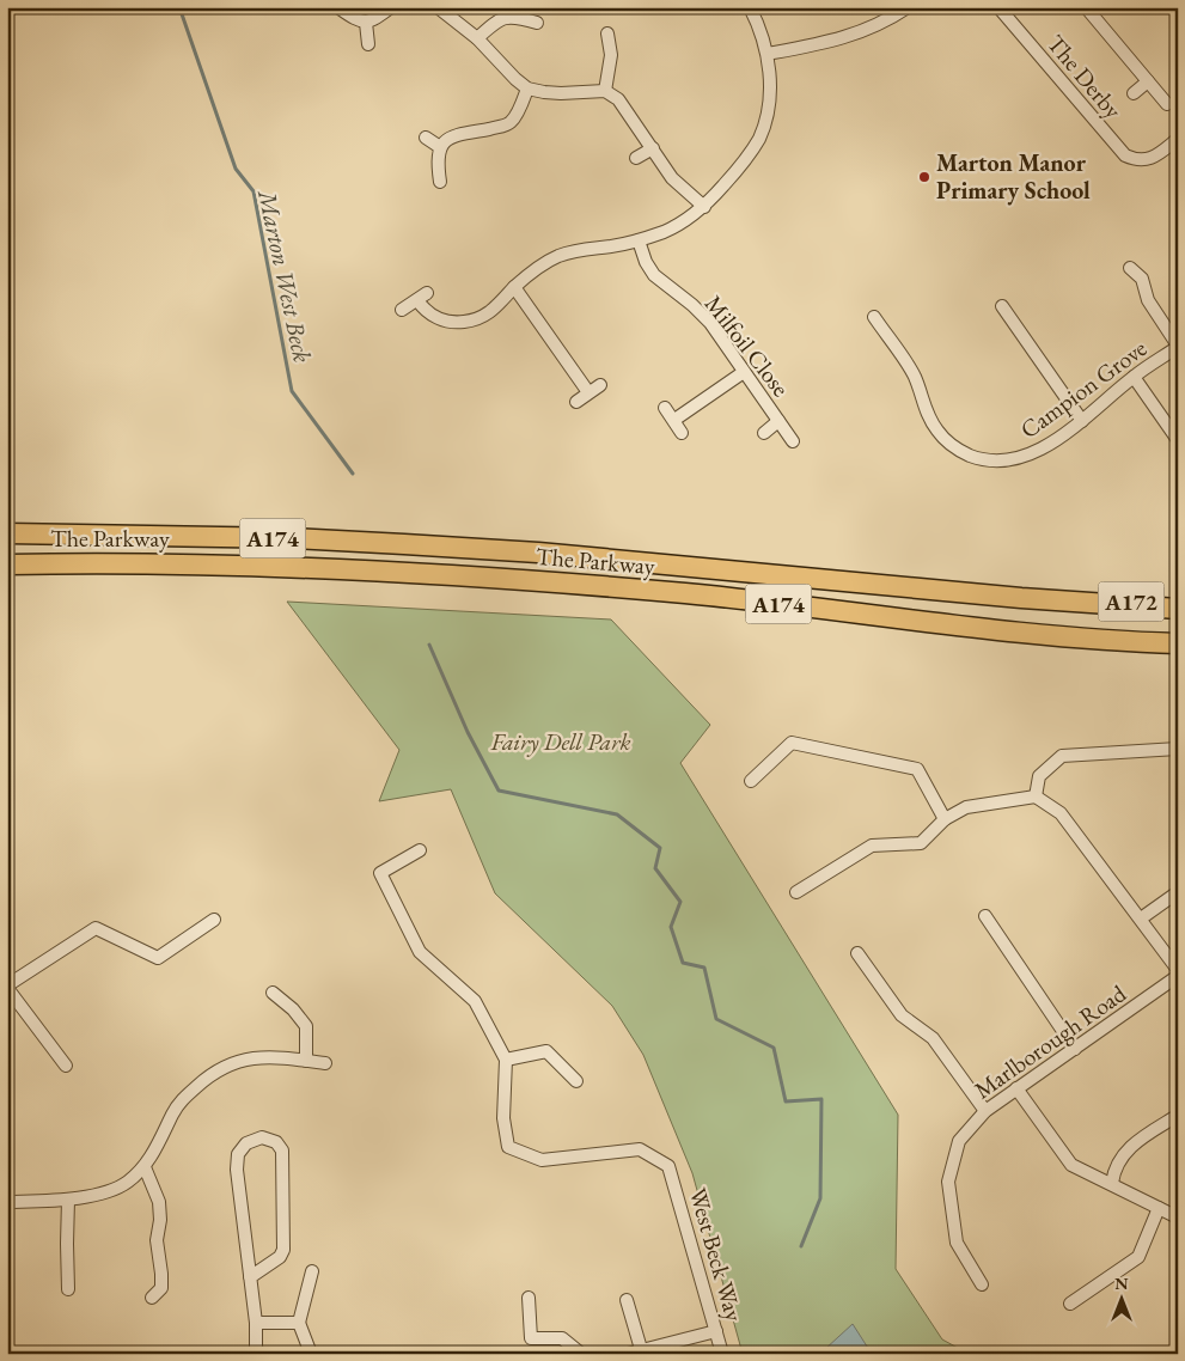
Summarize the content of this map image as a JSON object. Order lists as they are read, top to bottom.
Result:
{
  "streets": {
    "highway": ["The Parkway", "A174", "A172"],
    "street": [
      "The Derby",
      "Milfoil Close",
      "Campion Grove",
      "Marlborough Road",
      "West Beck Way"
    ]
  },
  "crossings": [
    ["The Parkway", "A172"]
  ],
  "water": ["Marton West Beck"],
  "parks": ["Fairy Dell Park"],
  "places": ["Marton Manor Primary School"],
  "north": "top"
}
